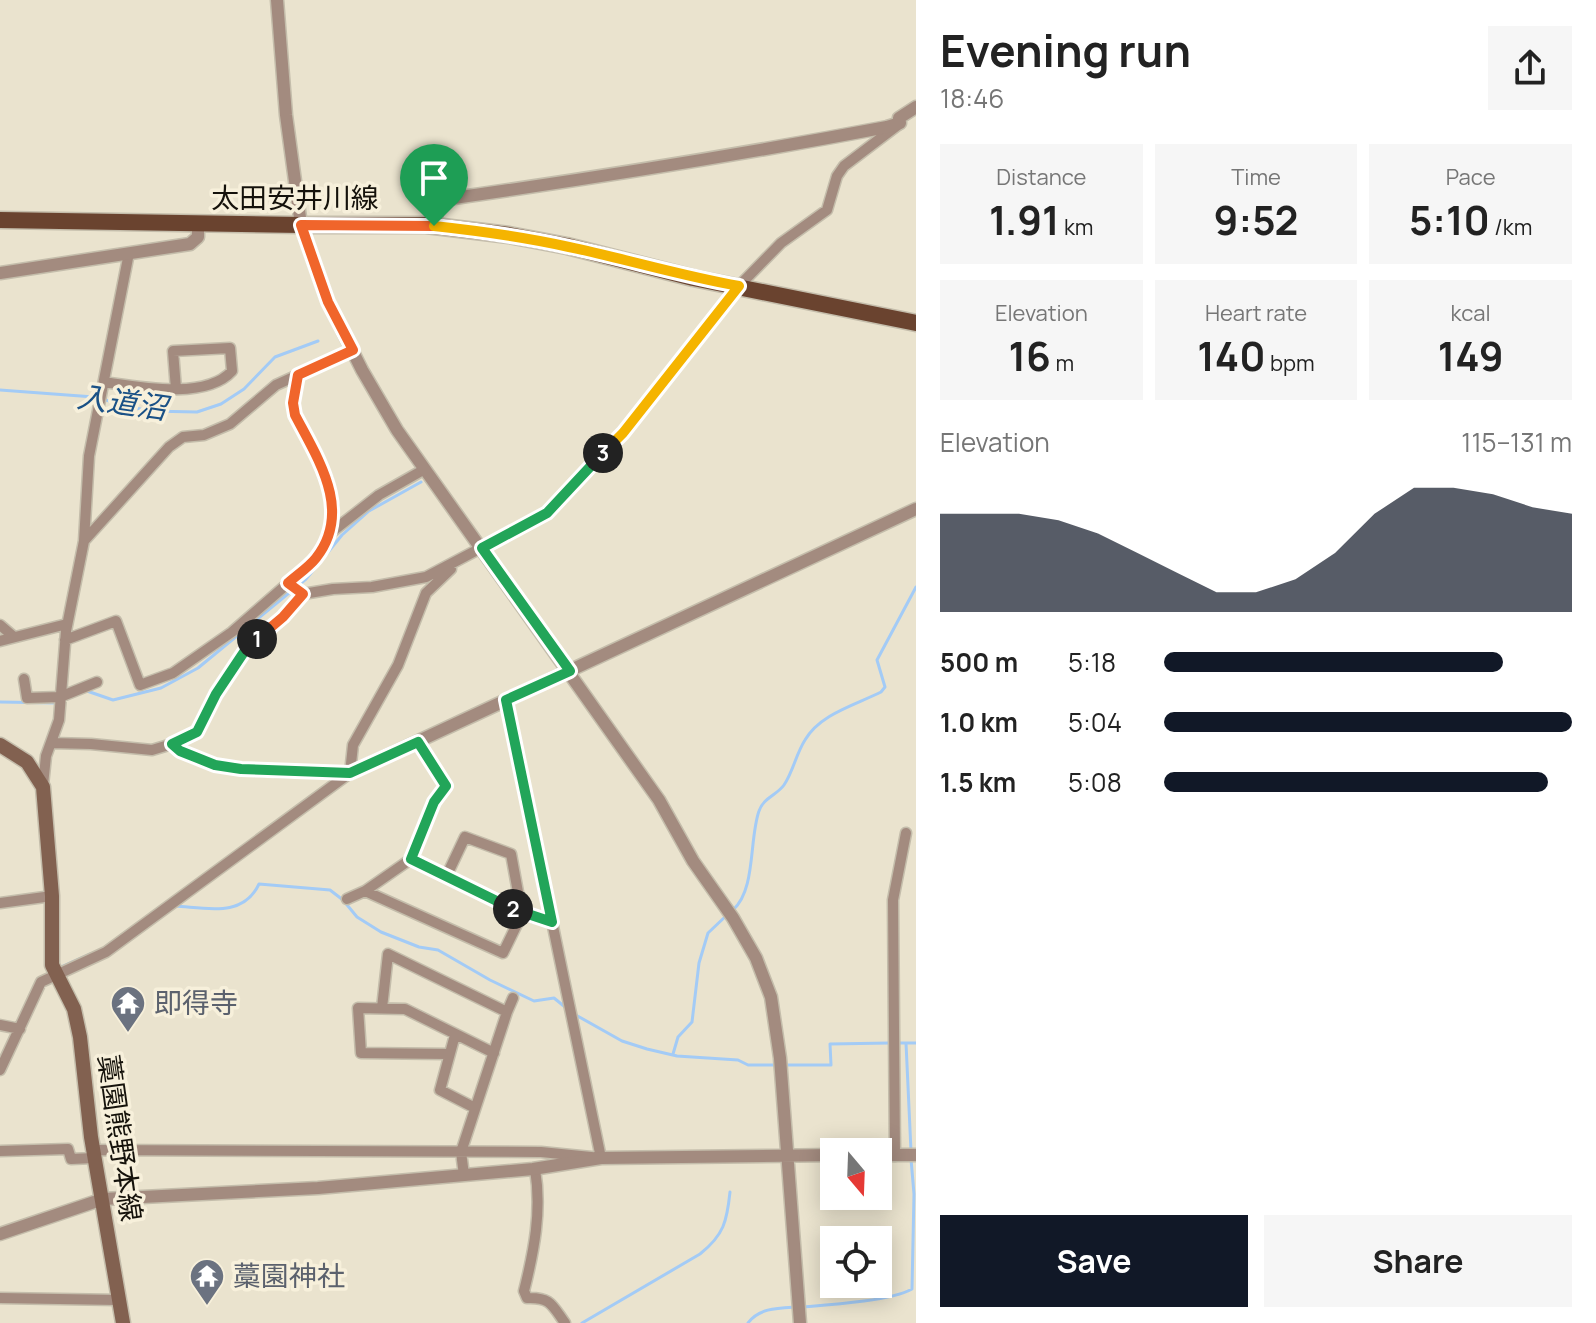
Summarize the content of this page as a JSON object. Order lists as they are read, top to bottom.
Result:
{
  "streets": {
    "main road": ["太田安井川線", "藁園熊野本線"]
  },
  "water": ["入道沼"],
  "places": {
    "temple": ["即得寺", "藁園神社"]
  },
  "north": "bottom",
  "page": {
    "heading": ["Evening run", "18:46"],
    "stats": [
      ["Distance", "1.91 km"],
      ["Time", "9:52"],
      ["Pace", "5:10 /km"],
      ["Elevation", "16 m"],
      ["Heart rate", "140 bpm"],
      ["kcal", "149"]
    ],
    "chart": ["Elevation", "115–131 m"],
    "pins": ["3", "1", "2"],
    "list": [
      {
        "name": "500 m",
        "note": "5:18"
      },
      {
        "name": "1.0 km",
        "note": "5:04"
      },
      {
        "name": "1.5 km",
        "note": "5:08"
      }
    ],
    "buttons": ["Save", "Share"]
  }
}
